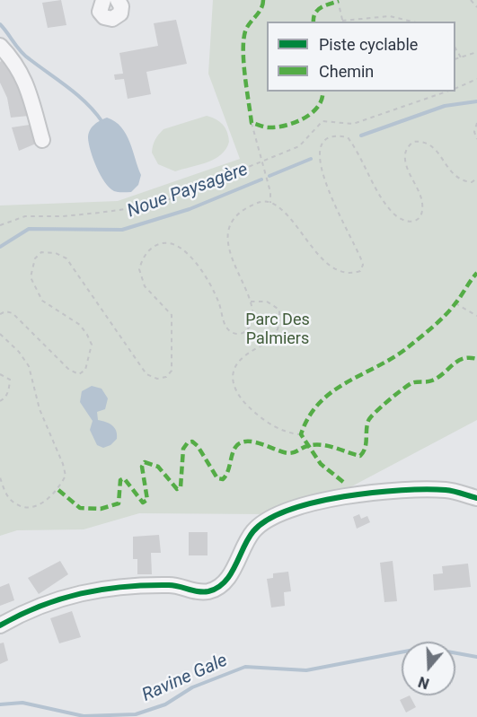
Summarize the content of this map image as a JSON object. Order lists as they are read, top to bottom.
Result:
{
  "water": ["Noue Paysagère", "Ravine Gale"],
  "parks": ["Parc Des Palmiers"],
  "legend": ["Piste cyclable", "Chemin"],
  "north": "bottom"
}
